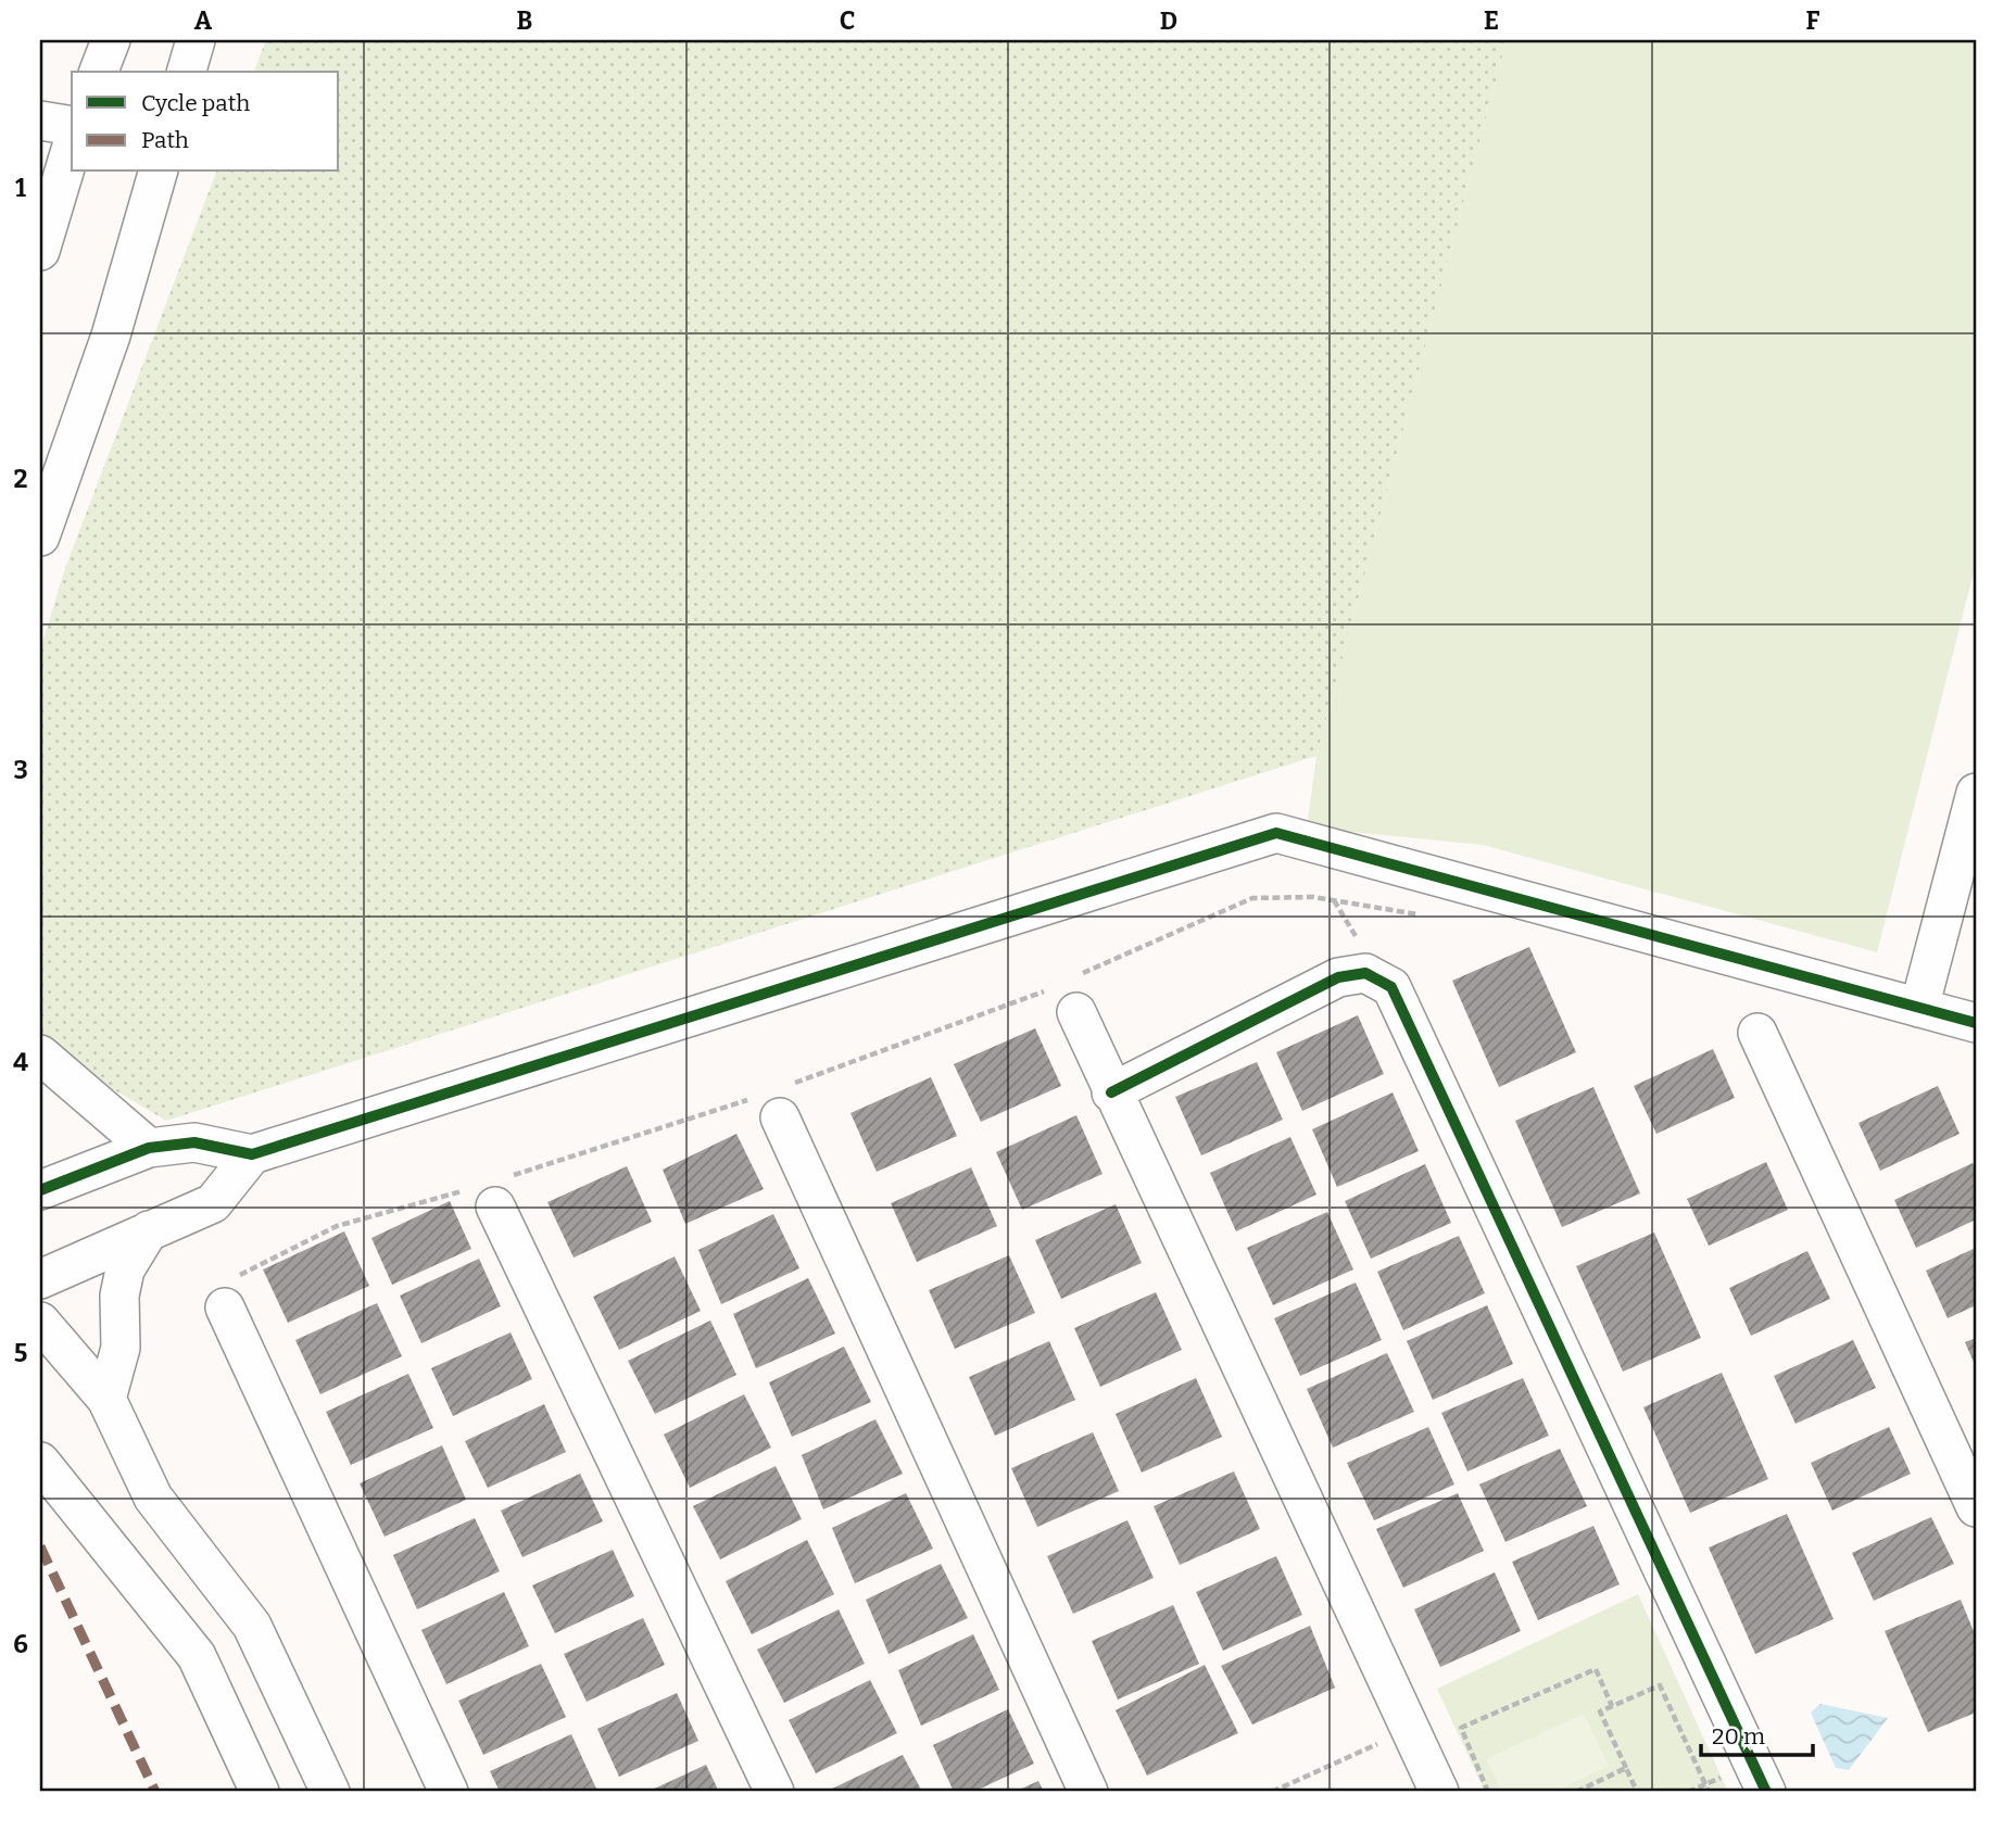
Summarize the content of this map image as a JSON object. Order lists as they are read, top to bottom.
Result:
{
  "legend": ["Cycle path", "Path"],
  "scale_bar": "20 m",
  "grid": {
    "columns": [
      "A",
      "B",
      "C",
      "D",
      "E",
      "F"
    ],
    "rows": [
      "1",
      "2",
      "3",
      "4",
      "5",
      "6"
    ]
  }
}
